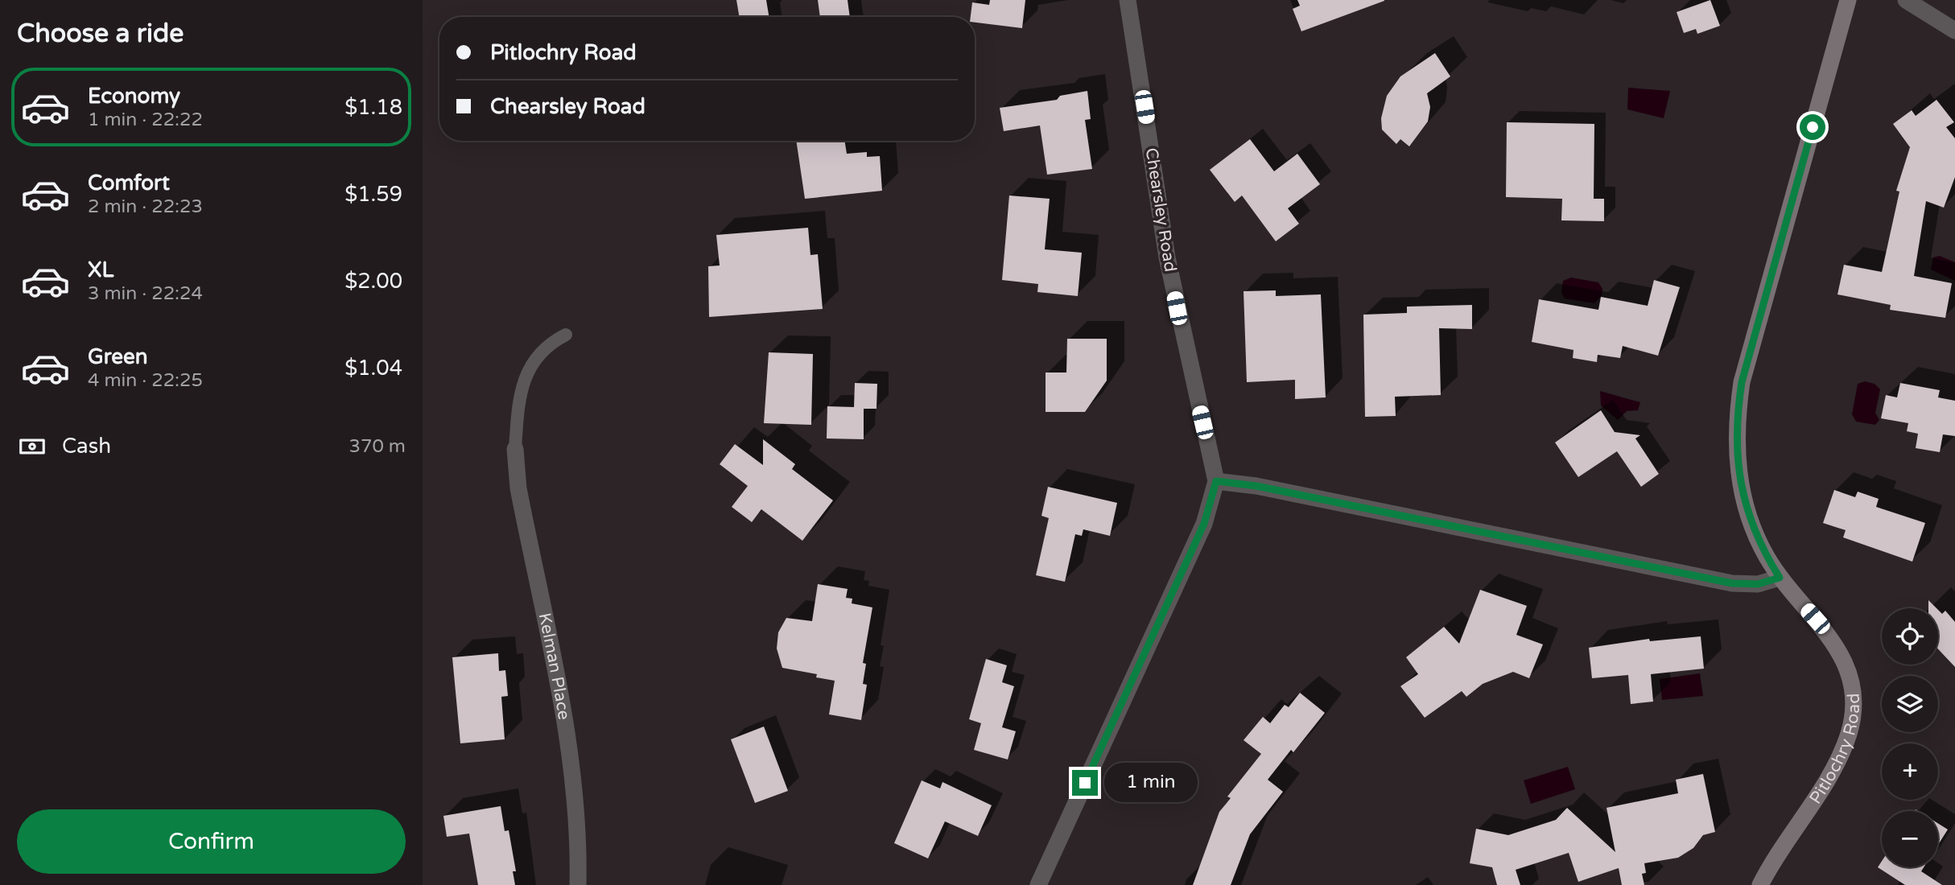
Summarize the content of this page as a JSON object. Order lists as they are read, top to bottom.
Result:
{
  "streets": {
    "street": ["Chearsley Road", "Kelman Place", "Pitlochry Road"]
  },
  "page": {
    "heading": "Choose a ride",
    "banner": ["Pitlochry Road", "Chearsley Road"],
    "list": [
      {
        "name": "Economy",
        "note": "1 min · 22:22",
        "value": "$1.18"
      },
      {
        "name": "Comfort",
        "note": "2 min · 22:23",
        "value": "$1.59"
      },
      {
        "name": "XL",
        "note": "3 min · 22:24",
        "value": "$2.00"
      },
      {
        "name": "Green",
        "note": "4 min · 22:25",
        "value": "$1.04"
      }
    ],
    "pay": ["Cash", "370 m"],
    "map_buttons": ["+", "−"],
    "bubble": "1 min",
    "buttons": "Confirm"
  }
}
